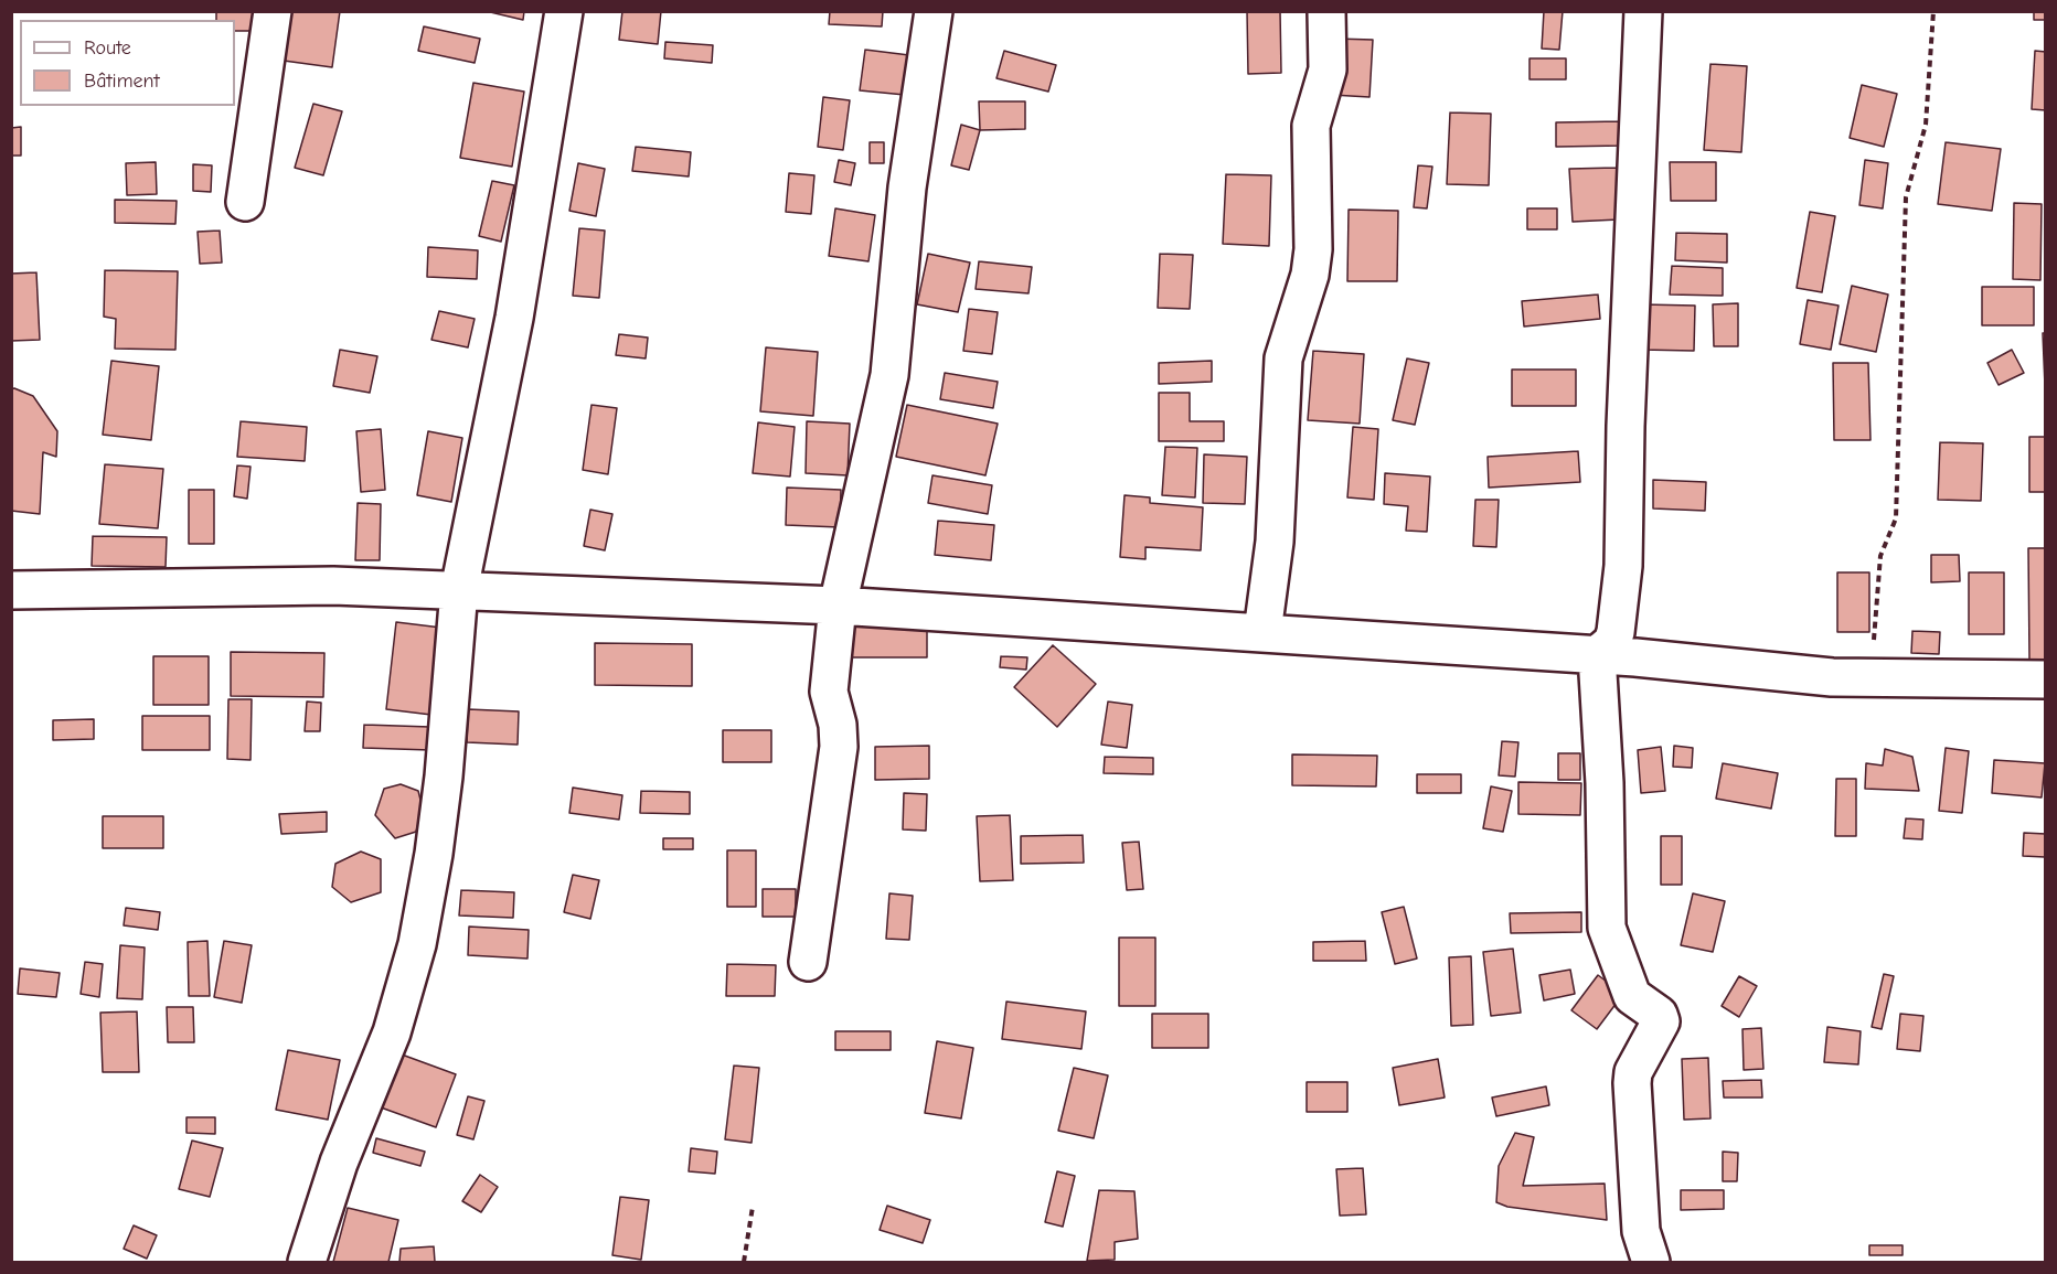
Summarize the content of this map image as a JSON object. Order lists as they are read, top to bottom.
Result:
{
  "legend": ["Route", "Bâtiment"]
}
